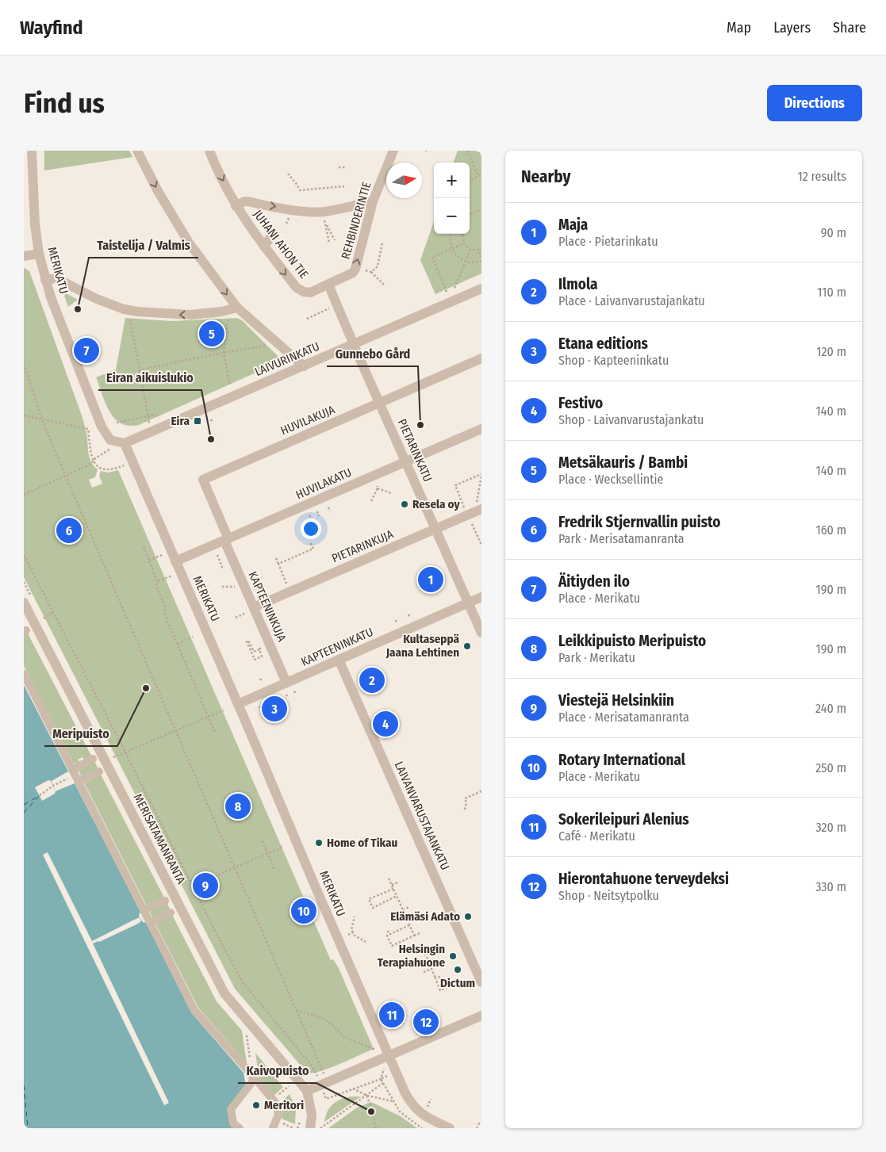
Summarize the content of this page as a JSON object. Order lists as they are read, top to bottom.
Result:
{
  "streets": {
    "street": [
      "REHBINDERINTIE",
      "JUHANI AHON TIE",
      "MERIKATU",
      "LAIVURINKATU",
      "HUVILAKUJA",
      "PIETARINKATU",
      "HUVILAKATU",
      "PIETARINKUJA",
      "KAPTEENINKUJA",
      "KAPTEENINKATU",
      "LAIVANVARUSTAJANKATU",
      "MERISATAMANRANTA"
    ]
  },
  "crossings": [
    ["REHBINDERINTIE", "JUHANI AHON TIE"],
    ["MERIKATU", "LAIVURINKATU"],
    ["MERIKATU", "HUVILAKATU"],
    ["MERIKATU", "KAPTEENINKATU"],
    ["LAIVURINKATU", "PIETARINKATU"],
    ["HUVILAKUJA", "PIETARINKATU"],
    ["HUVILAKUJA", "HUVILAKATU"],
    ["HUVILAKUJA", "KAPTEENINKUJA"],
    ["PIETARINKATU", "HUVILAKATU"],
    ["PIETARINKATU", "PIETARINKUJA"],
    ["PIETARINKATU", "KAPTEENINKATU"],
    ["HUVILAKATU", "KAPTEENINKUJA"],
    ["PIETARINKUJA", "KAPTEENINKUJA"],
    ["KAPTEENINKUJA", "KAPTEENINKATU"],
    ["KAPTEENINKATU", "LAIVANVARUSTAJANKATU"]
  ],
  "one_way": ["REHBINDERINTIE"],
  "places": {
    "other": [
      "Taistelija / Valmis",
      "Gunnebo Gård",
      "Eiran aikuislukio",
      "Resela oy",
      "Kultaseppä Jaana Lehtinen",
      "Meripuisto",
      "Home of Tikau",
      "Elämäsi Adato",
      "Helsingin Terapiahuone",
      "Dictum",
      "Meritori",
      "Kaivopuisto"
    ],
    "transit": ["Eira"]
  },
  "north": "right",
  "page": {
    "header": "Wayfind",
    "nav": ["Map", "Layers", "Share"],
    "buttons": "Directions",
    "title": "Find us",
    "heading": ["Nearby", "12 results"],
    "map_buttons": ["+", "−"],
    "list": [
      {
        "mark": "1",
        "name": "Maja",
        "note": "Place · Pietarinkatu",
        "value": "90 m"
      },
      {
        "mark": "2",
        "name": "Ilmola",
        "note": "Place · Laivanvarustajankatu",
        "value": "110 m"
      },
      {
        "mark": "3",
        "name": "Etana editions",
        "note": "Shop · Kapteeninkatu",
        "value": "120 m"
      },
      {
        "mark": "4",
        "name": "Festivo",
        "note": "Shop · Laivanvarustajankatu",
        "value": "140 m"
      },
      {
        "mark": "5",
        "name": "Metsäkauris / Bambi",
        "note": "Place · Wecksellintie",
        "value": "140 m"
      },
      {
        "mark": "6",
        "name": "Fredrik Stjernvallin puisto",
        "note": "Park · Merisatamanranta",
        "value": "160 m"
      },
      {
        "mark": "7",
        "name": "Äitiyden ilo",
        "note": "Place · Merikatu",
        "value": "190 m"
      },
      {
        "mark": "8",
        "name": "Leikkipuisto Meripuisto",
        "note": "Park · Merikatu",
        "value": "190 m"
      },
      {
        "mark": "9",
        "name": "Viestejä Helsinkiin",
        "note": "Place · Merisatamanranta",
        "value": "240 m"
      },
      {
        "mark": "10",
        "name": "Rotary International",
        "note": "Place · Merikatu",
        "value": "250 m"
      },
      {
        "mark": "11",
        "name": "Sokerileipuri Alenius",
        "note": "Café · Merikatu",
        "value": "320 m"
      },
      {
        "mark": "12",
        "name": "Hierontahuone terveydeksi",
        "note": "Shop · Neitsytpolku",
        "value": "330 m"
      }
    ],
    "pins": [
      "5",
      "7",
      "6",
      "1",
      "2",
      "3",
      "4",
      "8",
      "9",
      "10",
      "11",
      "12"
    ]
  }
}
